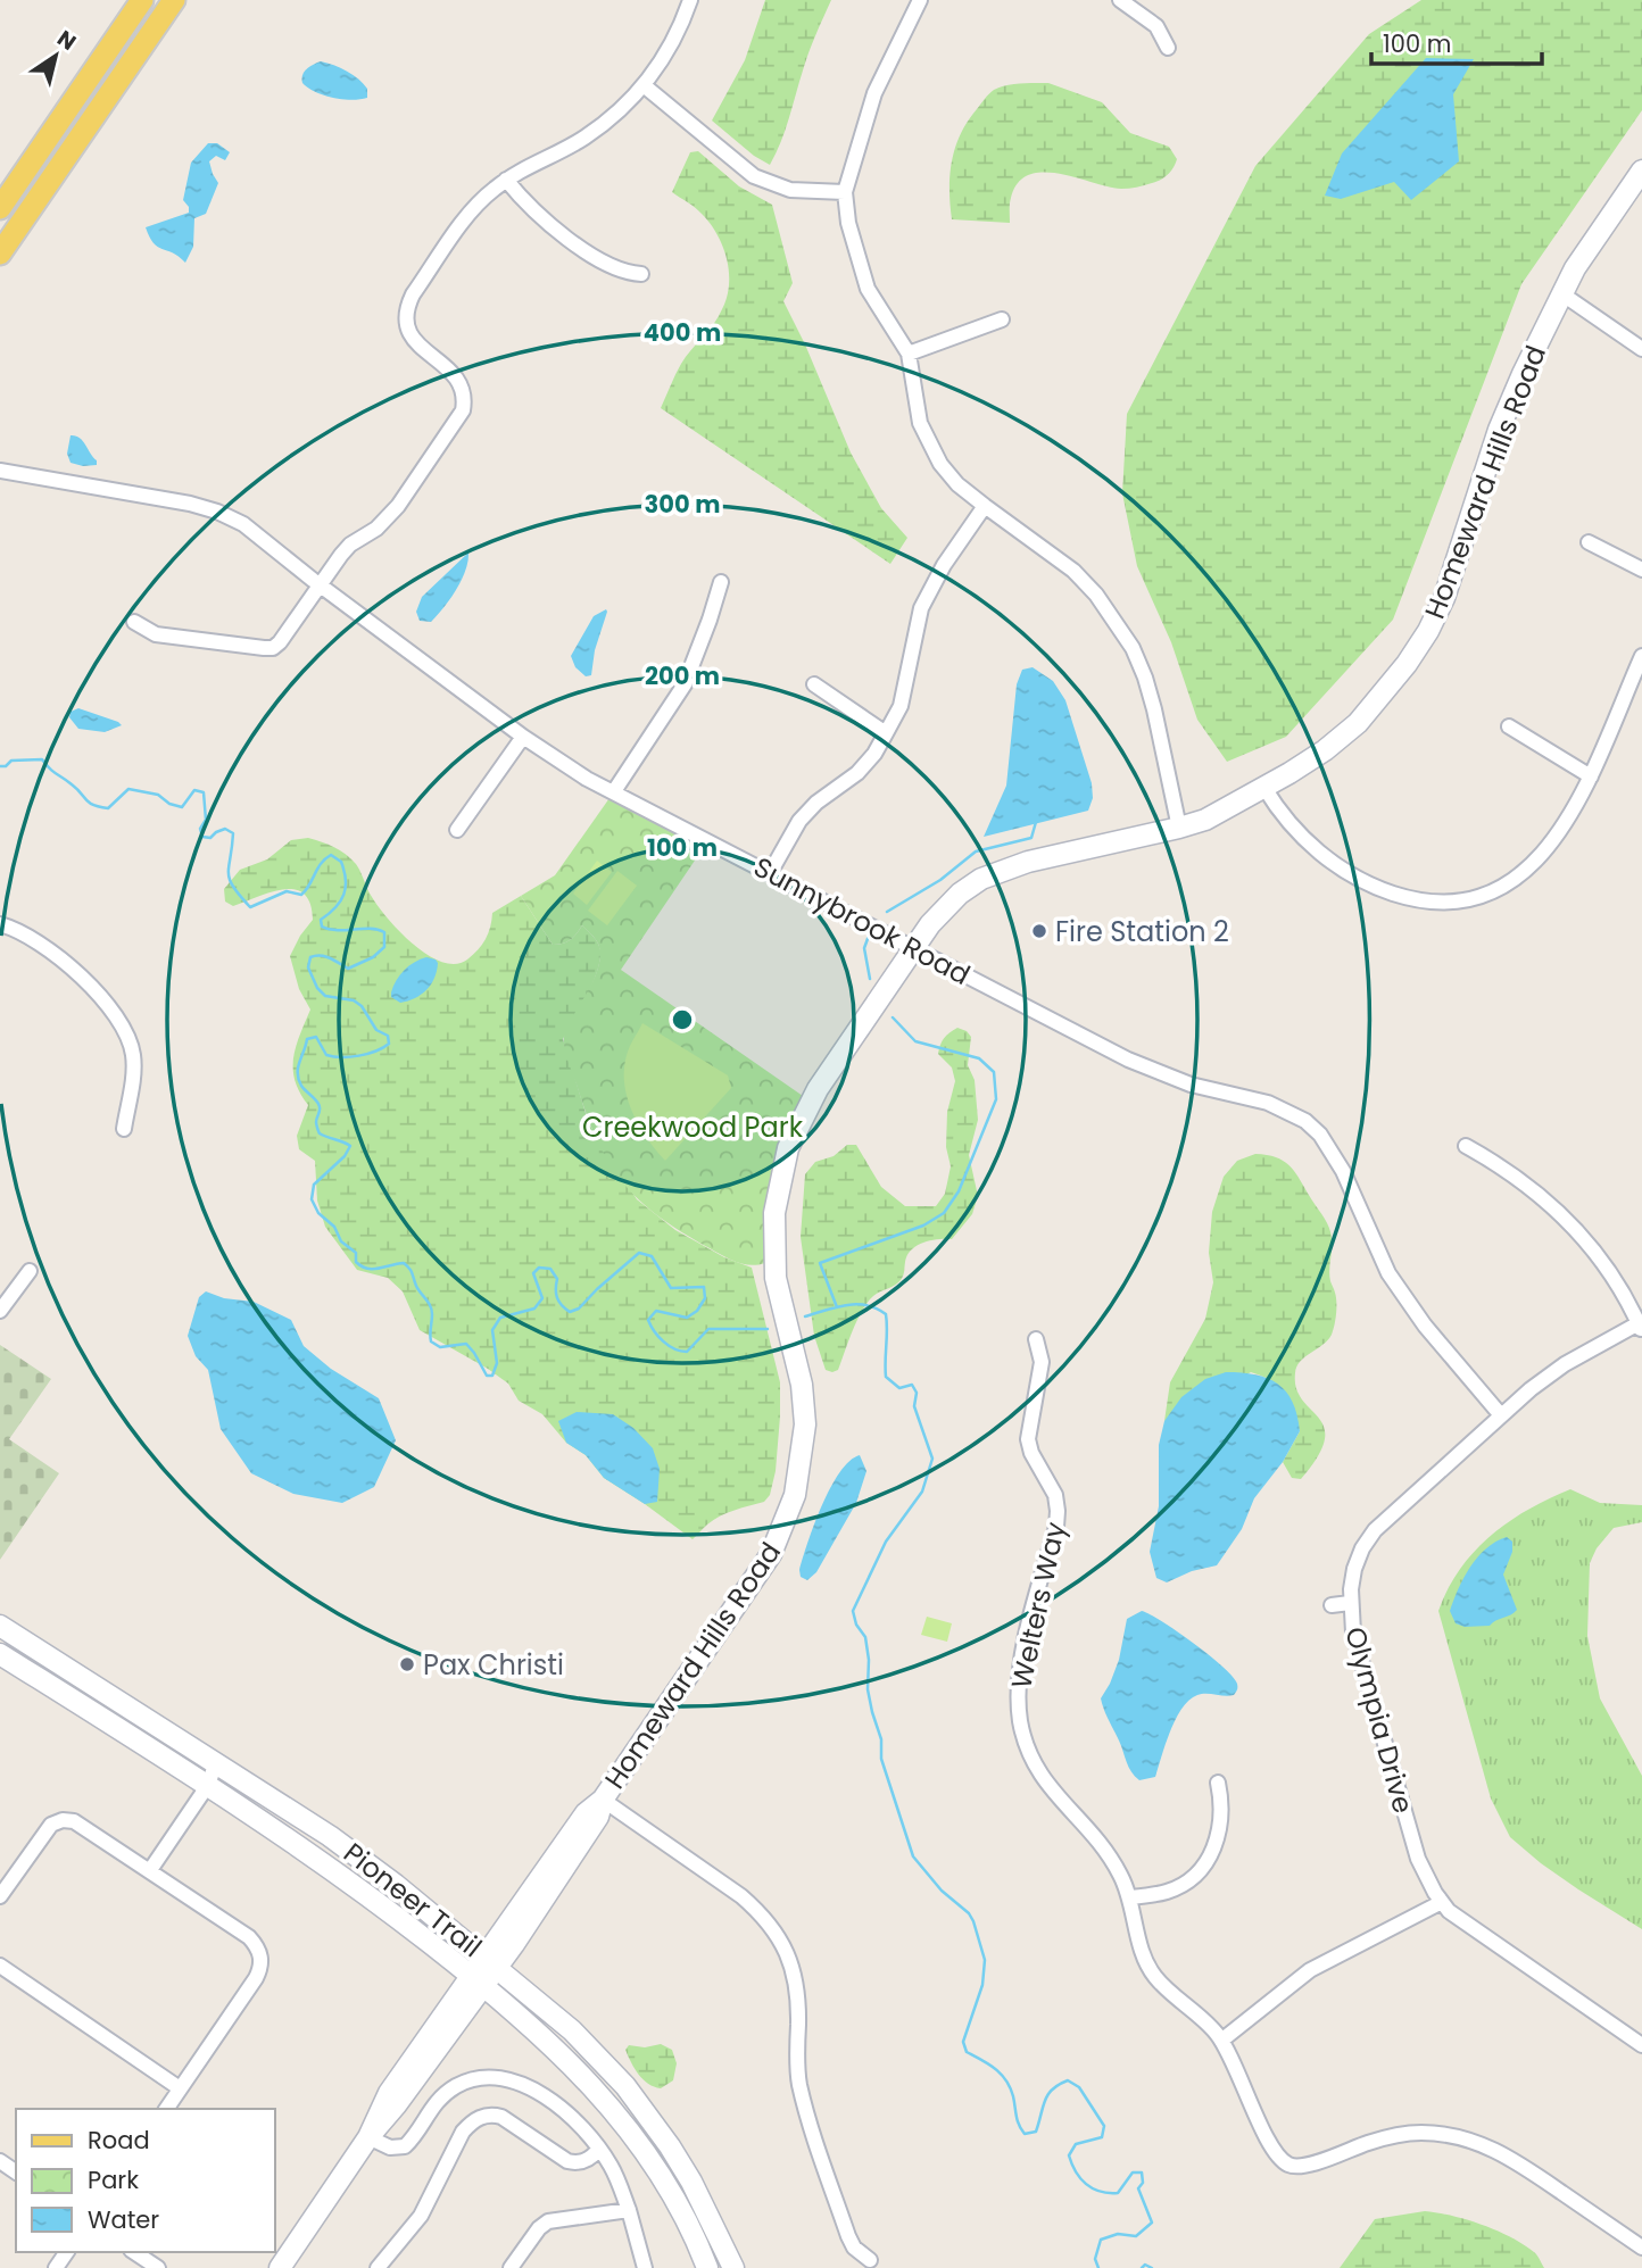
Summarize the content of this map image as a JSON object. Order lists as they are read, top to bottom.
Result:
{
  "streets": {
    "street": [
      "Homeward Hills Road",
      "Sunnybrook Road",
      "Welters Way",
      "Olympia Drive",
      "Pioneer Trail"
    ]
  },
  "crossings": [
    ["Homeward Hills Road", "Sunnybrook Road"],
    ["Homeward Hills Road", "Pioneer Trail"],
    ["Sunnybrook Road", "Olympia Drive"]
  ],
  "parks": ["Creekwood Park"],
  "places": ["Fire Station 2", "Pax Christi"],
  "legend": ["Road", "Park", "Water"],
  "scale_bar": "100 m",
  "north": "top right",
  "rings": [
    "400 m",
    "300 m",
    "200 m",
    "100 m"
  ]
}
